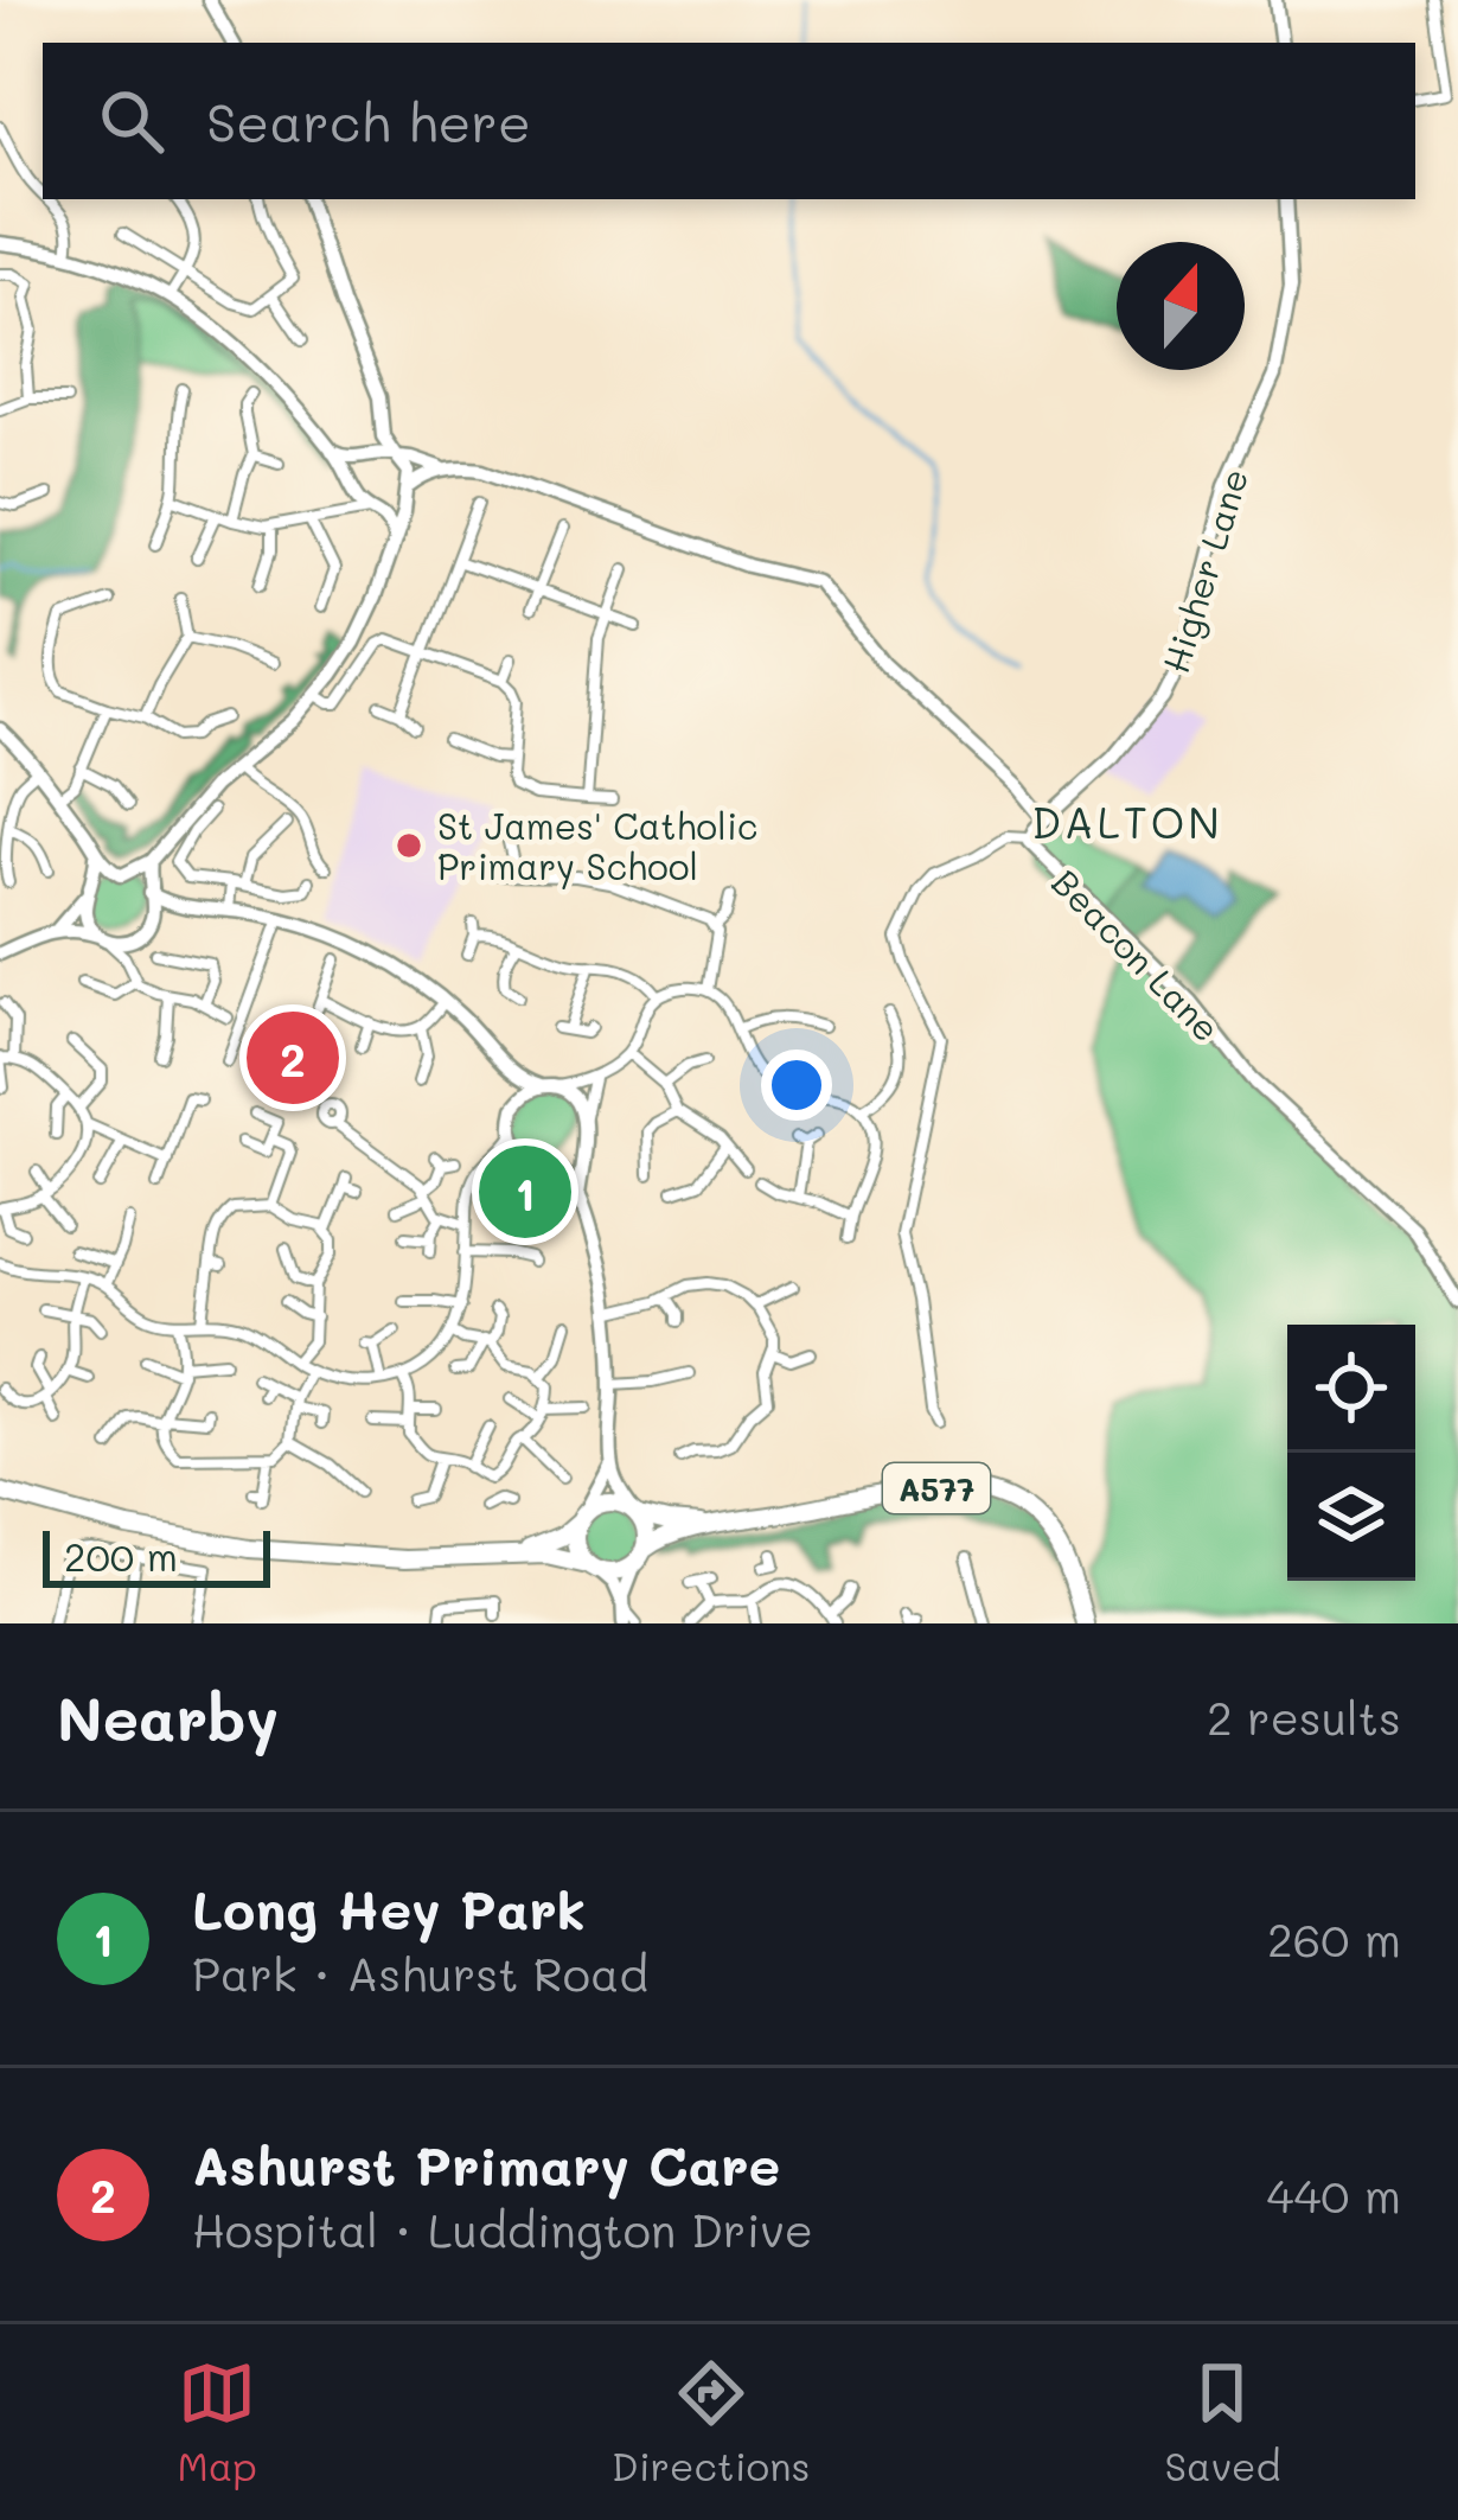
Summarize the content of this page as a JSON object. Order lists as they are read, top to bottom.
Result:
{
  "streets": {
    "main road": ["A577"],
    "street": ["Higher Lane", "Beacon Lane"]
  },
  "crossings": [
    ["Higher Lane", "Beacon Lane"]
  ],
  "districts": ["DALTON"],
  "places": ["St James' Catholic Primary School"],
  "scale_bar": "200 m",
  "north": "top",
  "page": {
    "search": "Search here",
    "pins": ["2", "1"],
    "scale": "200 m",
    "heading": ["Nearby", "2 results"],
    "list": [
      {
        "mark": "1",
        "name": "Long Hey Park",
        "note": "Park · Ashurst Road",
        "value": "260 m"
      },
      {
        "mark": "2",
        "name": "Ashurst Primary Care",
        "note": "Hospital · Luddington Drive",
        "value": "440 m"
      }
    ],
    "nav": ["Map", "Directions", "Saved"]
  }
}
